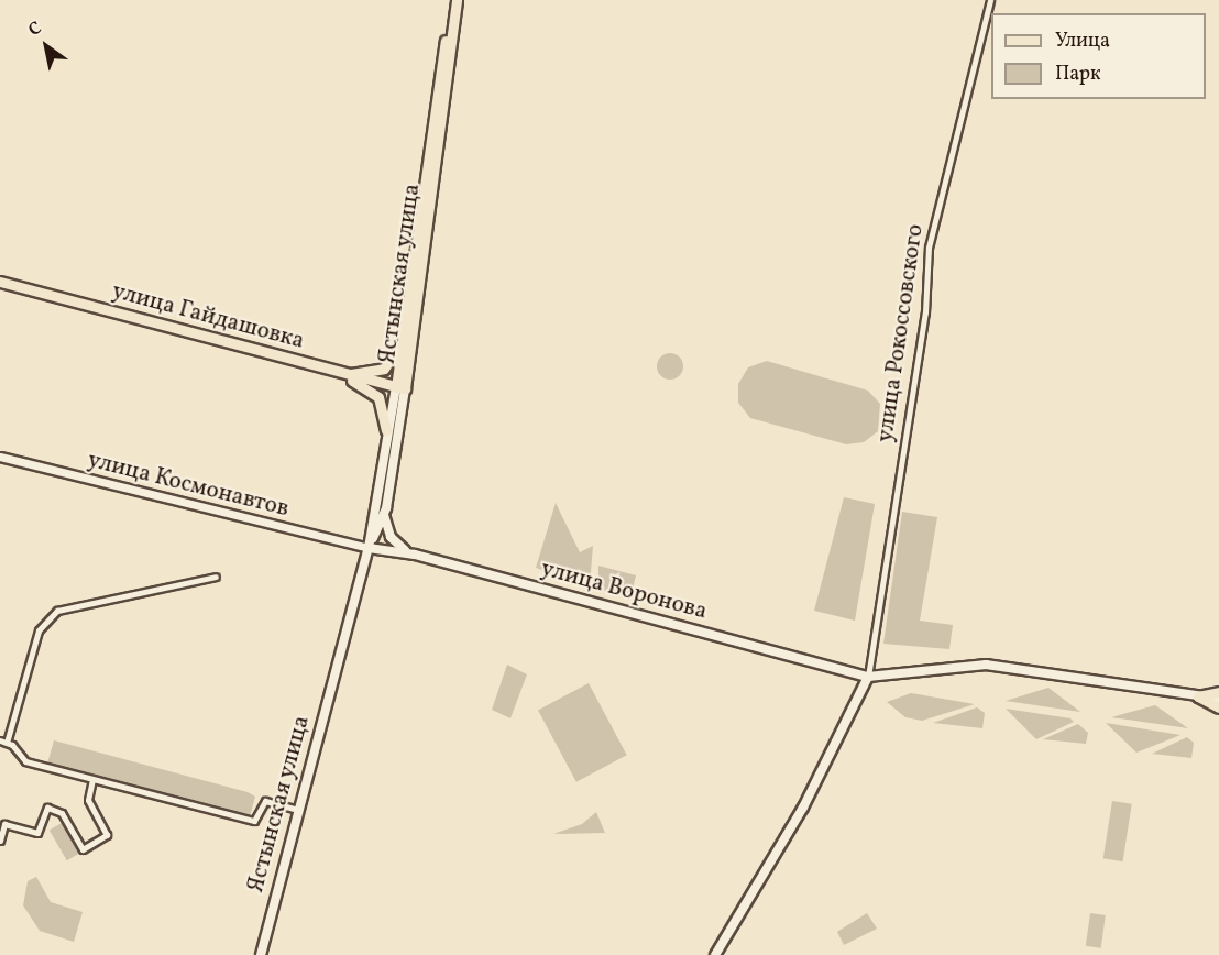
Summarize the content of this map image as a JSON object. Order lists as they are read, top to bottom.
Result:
{
  "streets": {
    "main road": ["Ястынская улица", "улица Гайдашовка", "улица Воронова"],
    "street": ["улица Рокоссовского", "улица Космонавтов"]
  },
  "crossings": [
    ["Ястынская улица", "улица Гайдашовка"],
    ["Ястынская улица", "улица Космонавтов"],
    ["Ястынская улица", "улица Воронова"],
    ["улица Рокоссовского", "улица Воронова"],
    ["улица Космонавтов", "улица Воронова"]
  ],
  "legend": ["Улица", "Парк"],
  "north": "top left"
}
